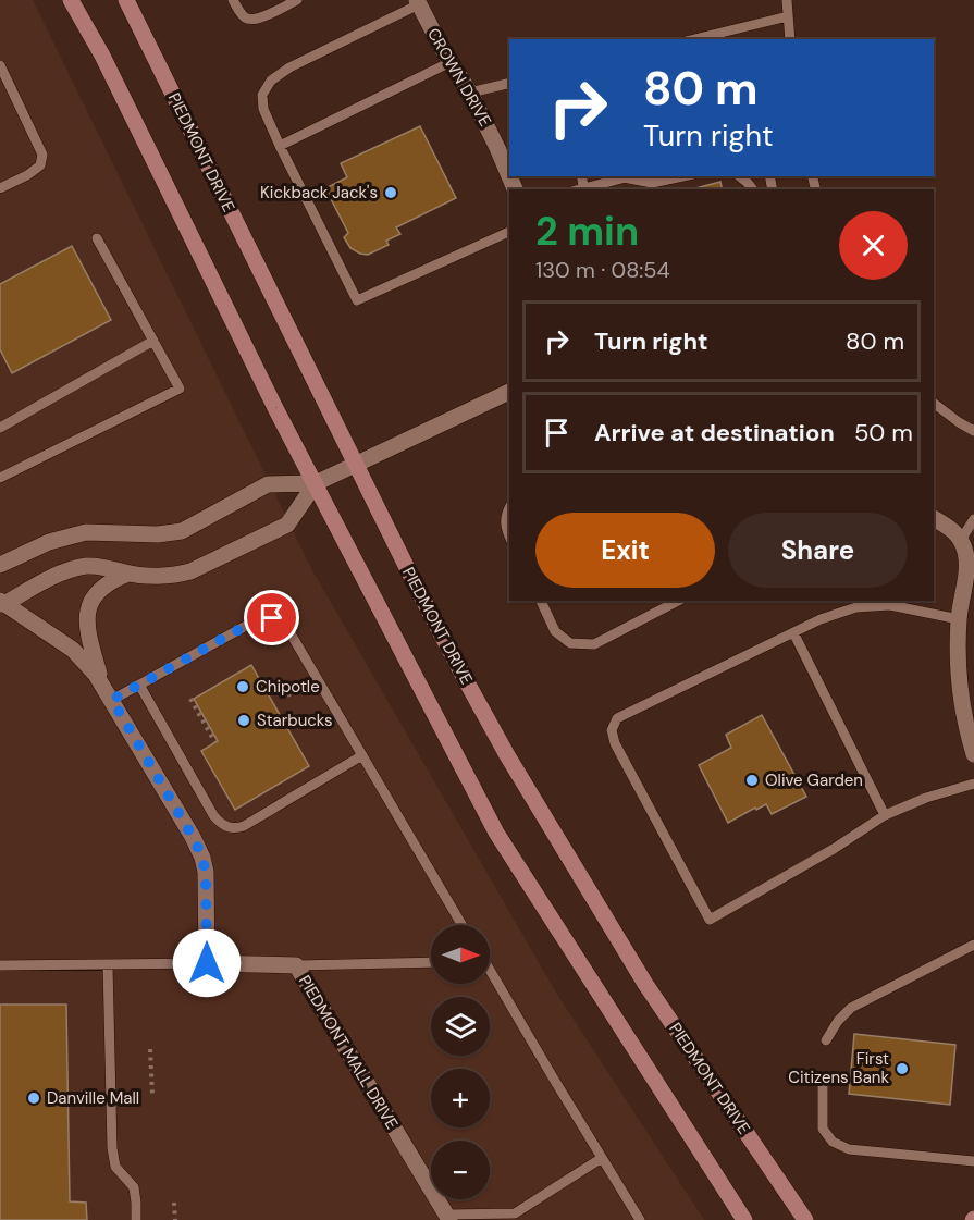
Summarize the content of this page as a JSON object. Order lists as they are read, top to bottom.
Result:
{
  "streets": {
    "main road": ["PIEDMONT DRIVE"],
    "street": ["CROWN DRIVE", "PIEDMONT MALL DRIVE"]
  },
  "places": [
    "Kickback Jack's",
    "Chipotle",
    "Starbucks",
    "Olive Garden",
    "First Citizens Bank",
    "Danville Mall"
  ],
  "north": "right",
  "page": {
    "turn": ["80 m", "Turn right"],
    "heading": ["2 min", "130 m · 08:54"],
    "list": [
      {
        "name": "Turn right",
        "value": "80 m"
      },
      {
        "name": "Arrive at destination",
        "value": "50 m"
      }
    ],
    "buttons": ["Exit", "Share"],
    "map_buttons": ["+", "−"]
  }
}
